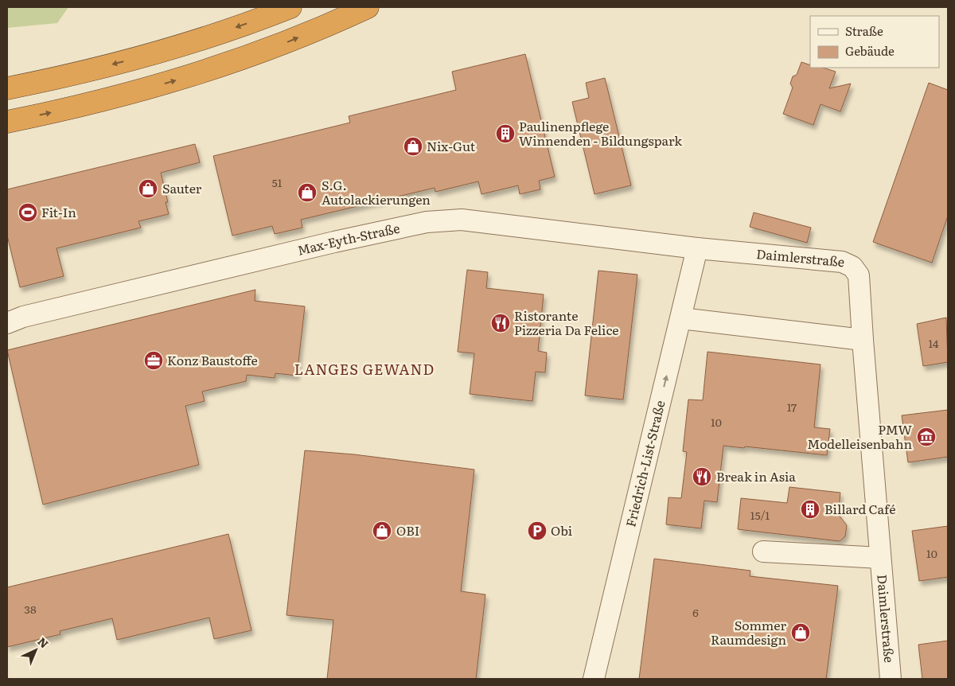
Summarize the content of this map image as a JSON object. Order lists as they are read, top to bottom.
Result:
{
  "streets": {
    "street": ["Max-Eyth-Straße", "Daimlerstraße", "Friedrich-List-Straße"]
  },
  "crossings": [
    ["Max-Eyth-Straße", "Daimlerstraße"],
    ["Max-Eyth-Straße", "Friedrich-List-Straße"],
    ["Daimlerstraße", "Friedrich-List-Straße"]
  ],
  "one_way": ["Friedrich-List-Straße"],
  "districts": ["LANGES GEWAND"],
  "places": {
    "building": ["Paulinenpflege Winnenden - Bildungspark", "Billard Café"],
    "shop": [
      "Nix-Gut",
      "Sauter",
      "S.G. Autolackierungen",
      "OBI",
      "Sommer Raumdesign"
    ],
    "sports": ["Fit-In"],
    "restaurant": ["Ristorante Pizzeria Da Felice", "Break in Asia"],
    "office": ["Konz Baustoffe"],
    "museum": ["PMW Modelleisenbahn"],
    "parking": ["Obi"]
  },
  "house_numbers": [
    "51",
    "14",
    "17",
    "10",
    "15/1",
    "10",
    "38",
    "6"
  ],
  "legend": ["Straße", "Gebäude"],
  "north": "top right"
}
